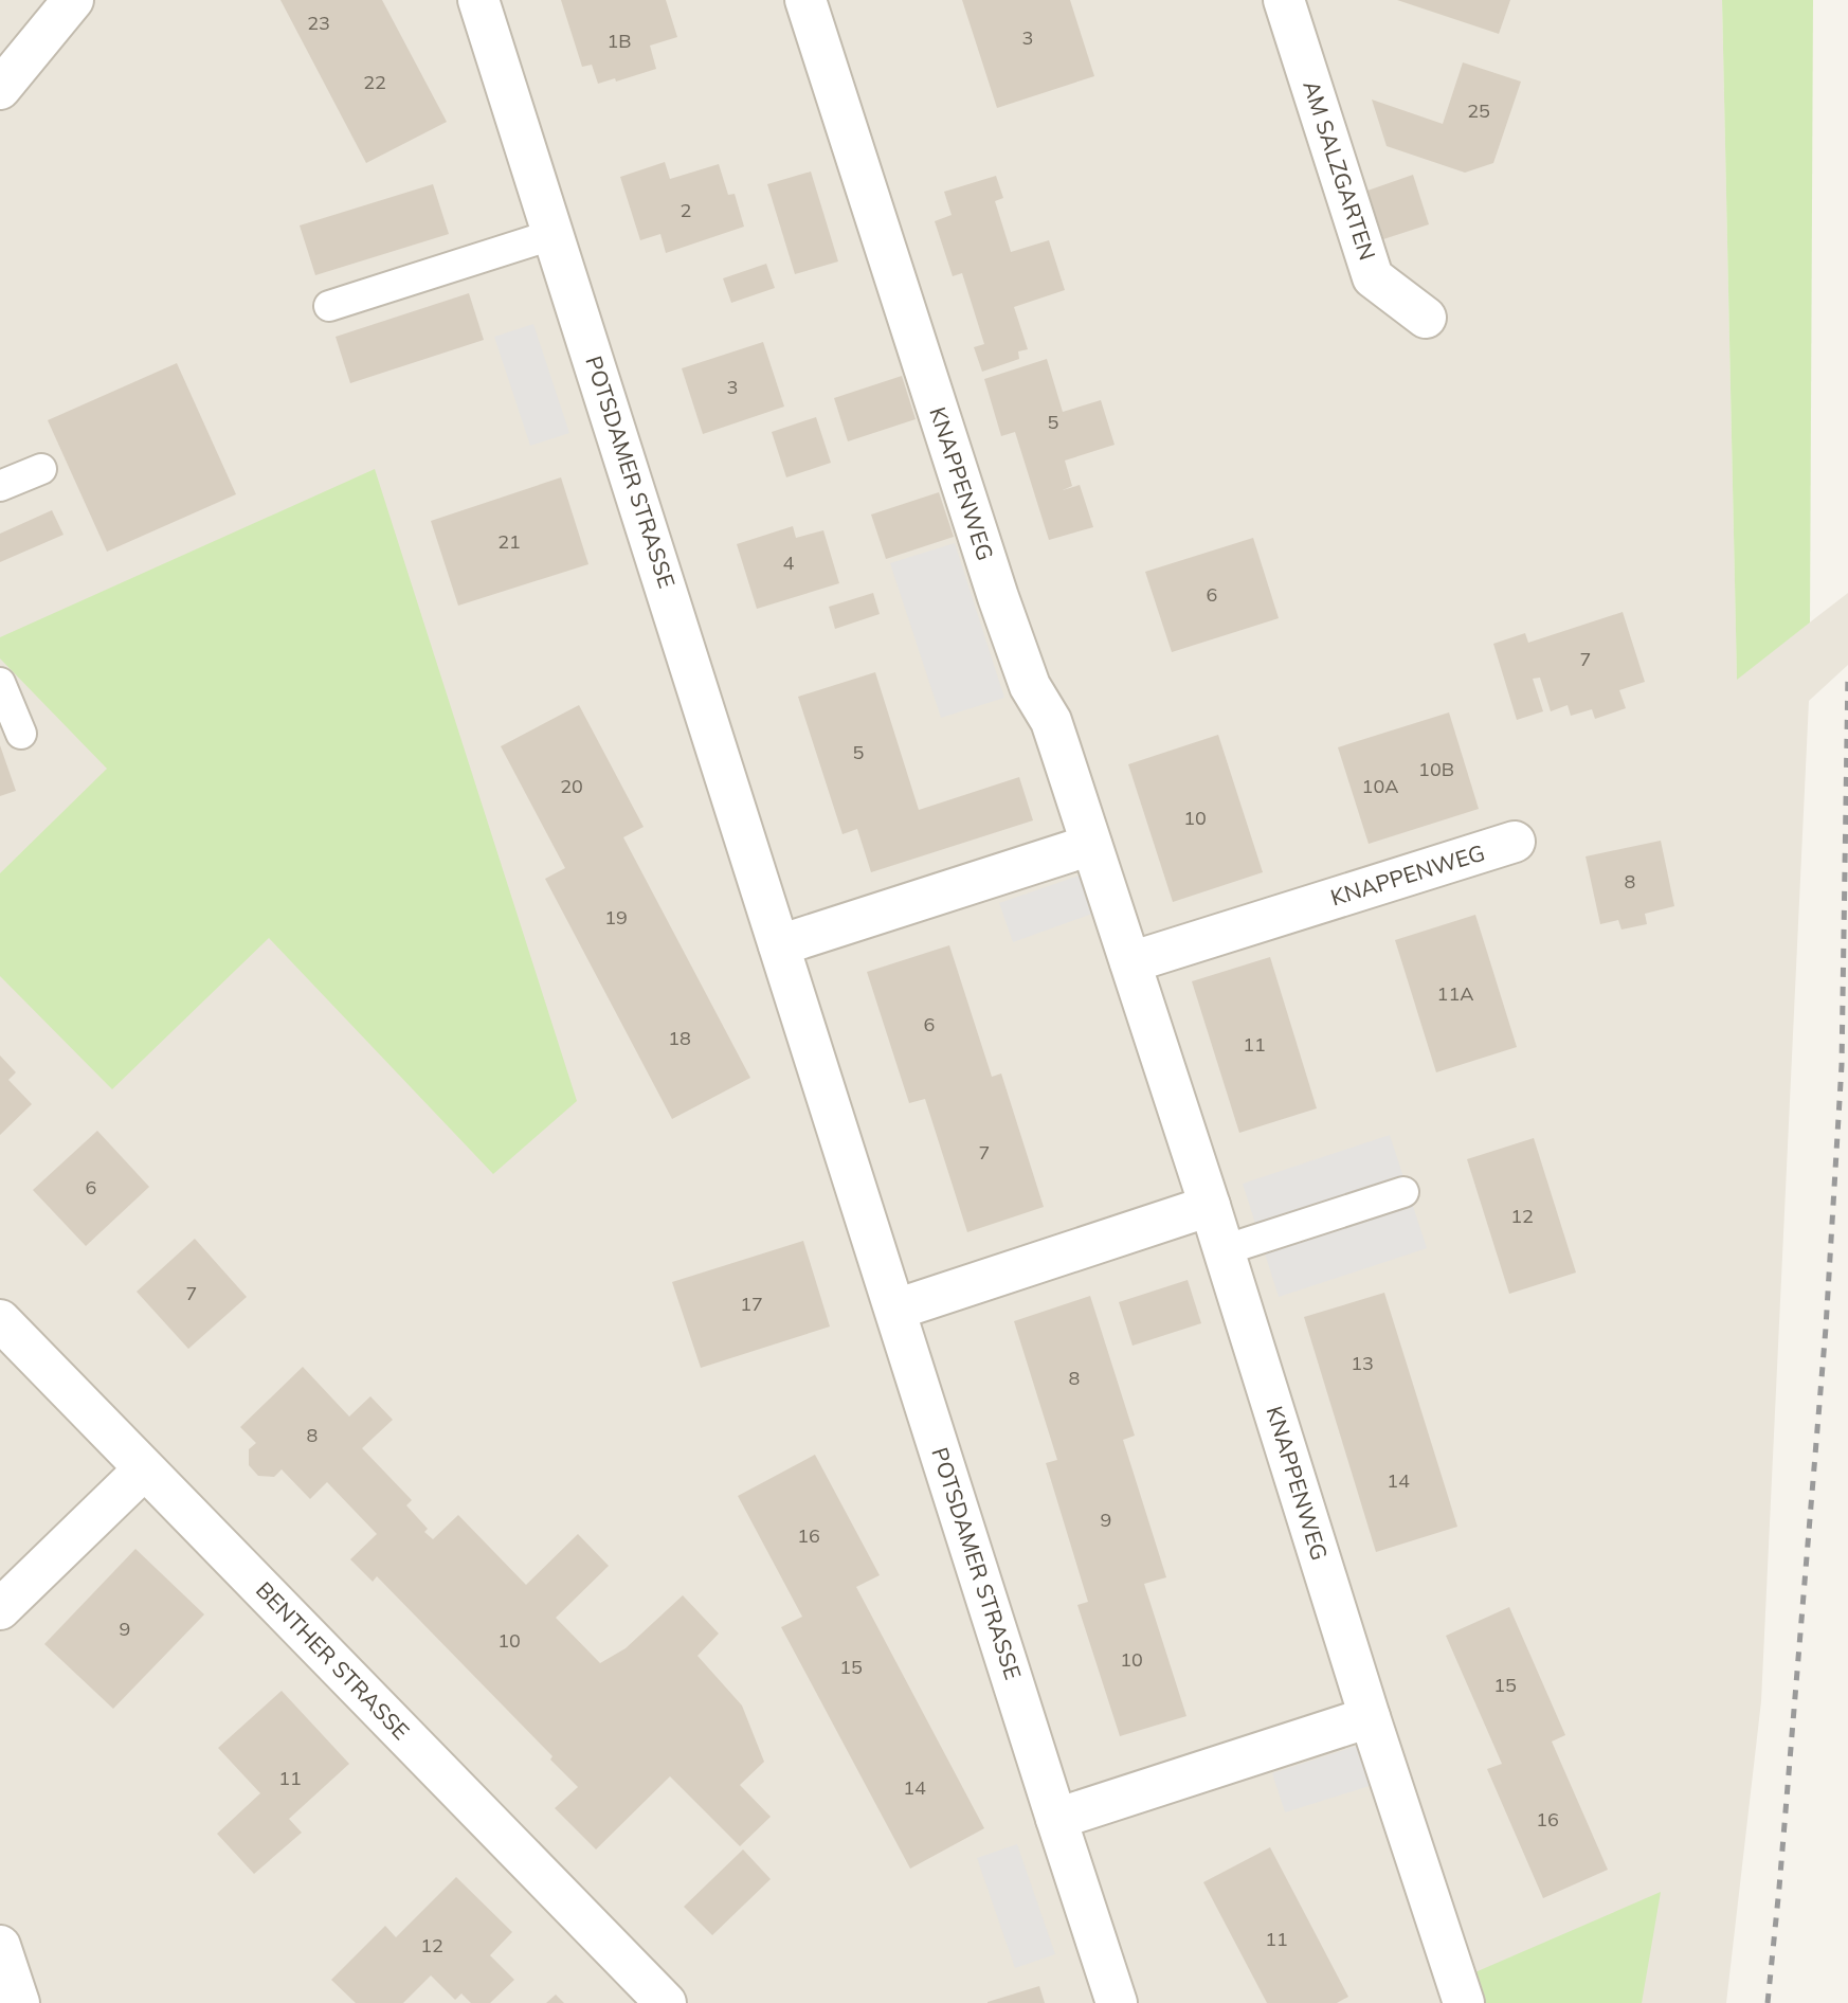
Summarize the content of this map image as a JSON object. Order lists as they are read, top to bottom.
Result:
{
  "streets": {
    "street": [
      "AM SALZGARTEN",
      "POTSDAMER STRASSE",
      "KNAPPENWEG",
      "BENTHER STRASSE"
    ]
  },
  "house_numbers": [
    "23",
    "3",
    "1B",
    "22",
    "25",
    "2",
    "3",
    "5",
    "21",
    "4",
    "6",
    "7",
    "5",
    "10B",
    "20",
    "10A",
    "10",
    "8",
    "19",
    "11A",
    "6",
    "18",
    "11",
    "7",
    "6",
    "12",
    "7",
    "17",
    "13",
    "8",
    "8",
    "14",
    "9",
    "16",
    "9",
    "10",
    "10",
    "15",
    "15",
    "11",
    "14",
    "16",
    "11",
    "12"
  ]
}
